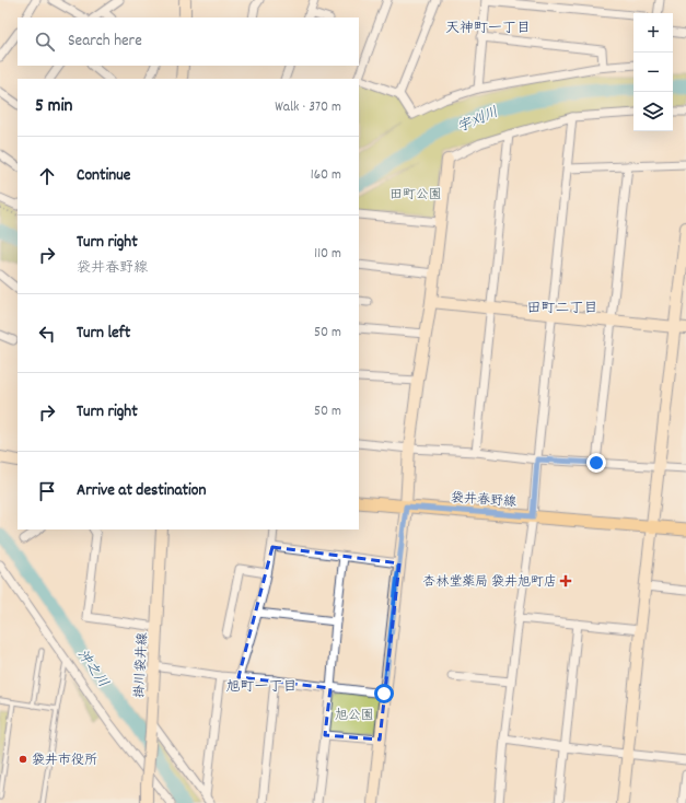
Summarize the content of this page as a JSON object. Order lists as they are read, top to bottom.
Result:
{
  "streets": {
    "main road": ["袋井春野線"],
    "street": ["掛川袋井線"]
  },
  "districts": ["天神町一丁目", "田町二丁目", "旭町一丁目"],
  "water": ["宇刈川", "沖之川"],
  "parks": ["田町公園", "旭公園"],
  "places": {
    "health": ["杏林堂薬局 袋井旭町店"],
    "other": ["袋井市役所"]
  },
  "page": {
    "map_buttons": ["+", "−"],
    "search": "Search here",
    "heading": ["5 min", "Walk · 370 m"],
    "list": [
      ["Continue", "160 m"],
      ["Turn right", "袋井春野線", "110 m"],
      ["Turn left", "50 m"],
      ["Turn right", "50 m"],
      "Arrive at destination"
    ]
  }
}
